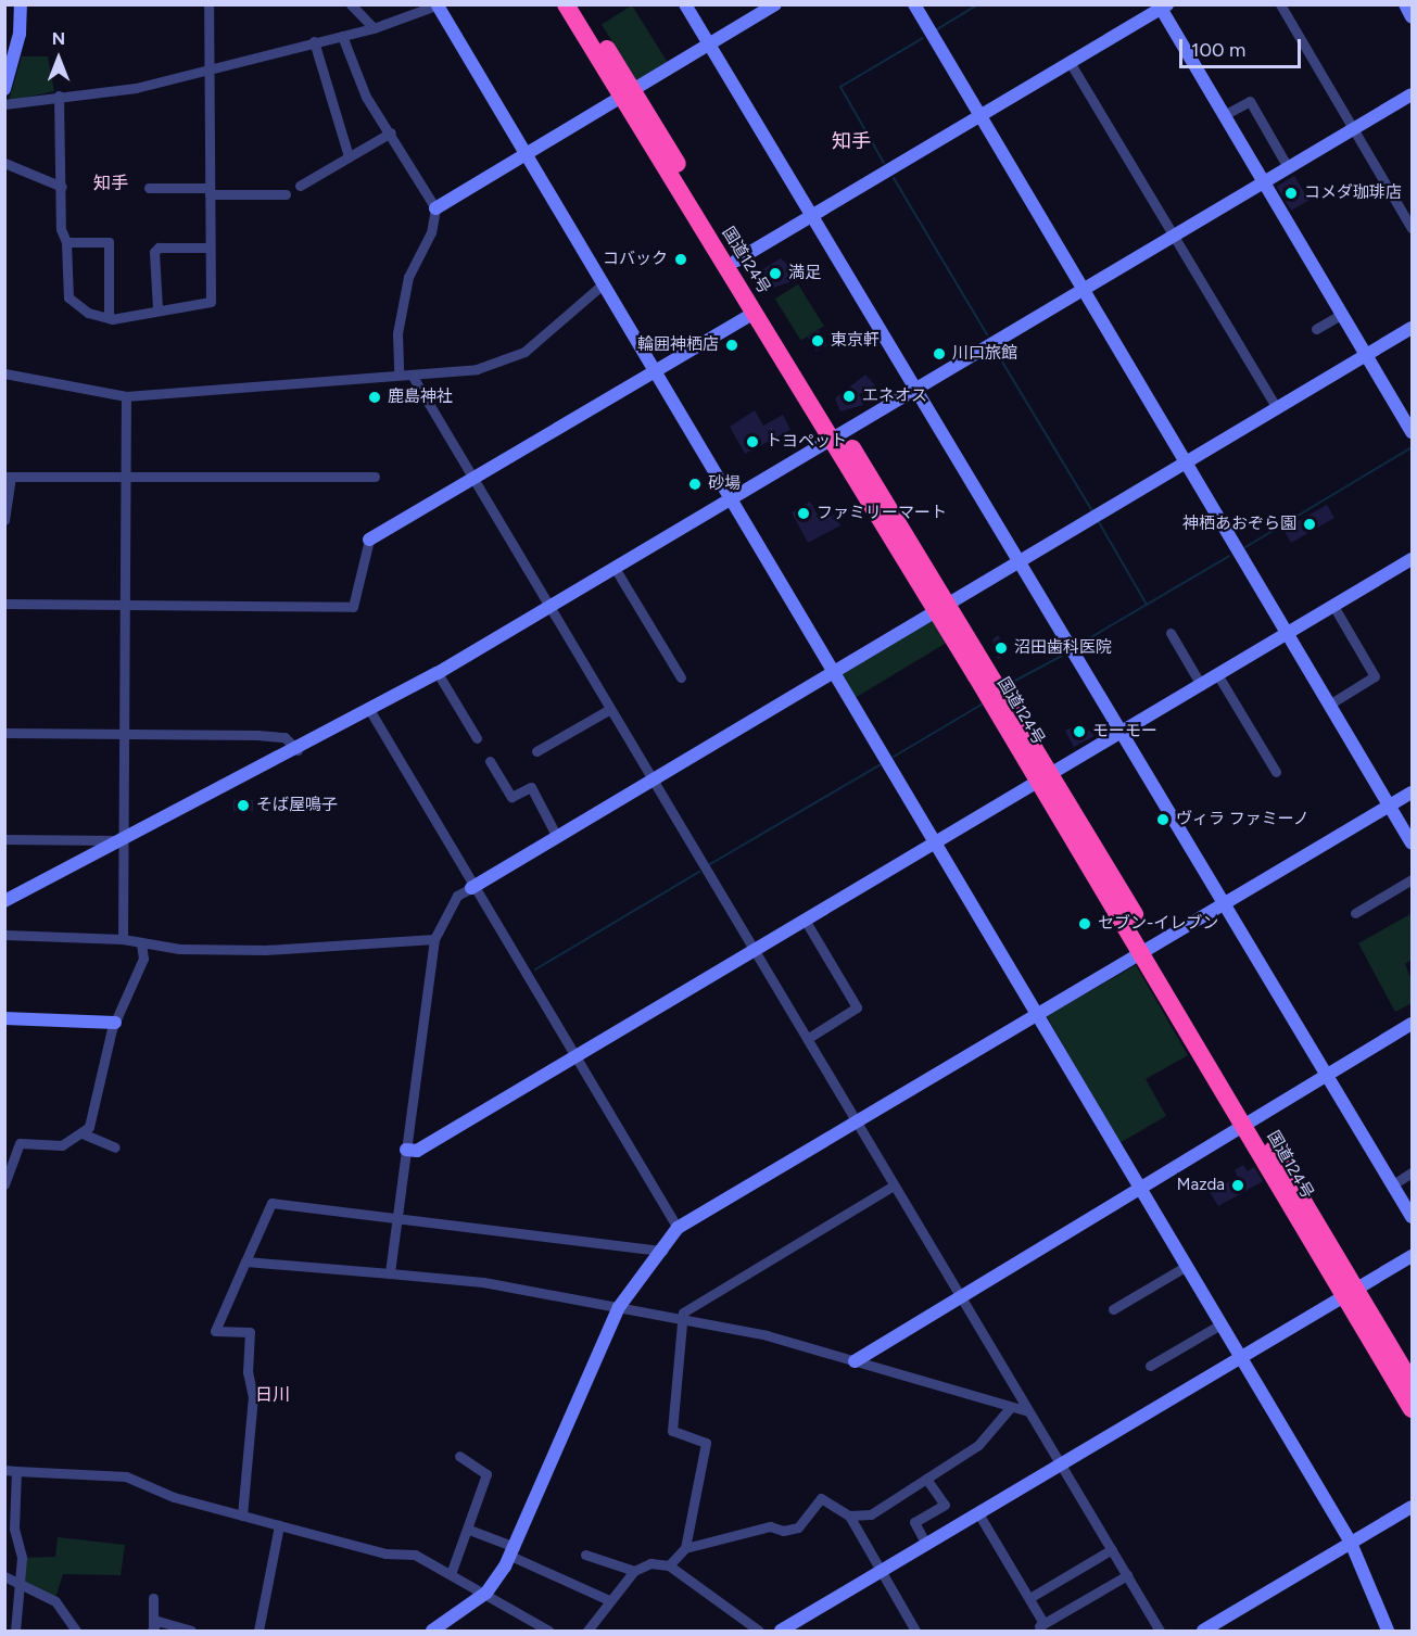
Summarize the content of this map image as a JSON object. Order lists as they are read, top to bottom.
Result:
{
  "streets": {
    "highway": ["国道124号"]
  },
  "districts": ["知手", "知手", "日川"],
  "places": [
    "コメダ珈琲店",
    "コバック",
    "満足",
    "東京軒",
    "輪囲神栖店",
    "川口旅館",
    "エネオス",
    "鹿島神社",
    "トヨペット",
    "砂場",
    "ファミリーマート",
    "神栖あおぞら園",
    "沼田歯科医院",
    "モーモー",
    "そば屋鳴子",
    "ヴィラ ファミーノ",
    "セブン-イレブン",
    "Mazda"
  ],
  "scale_bar": "100 m",
  "north": "top"
}
